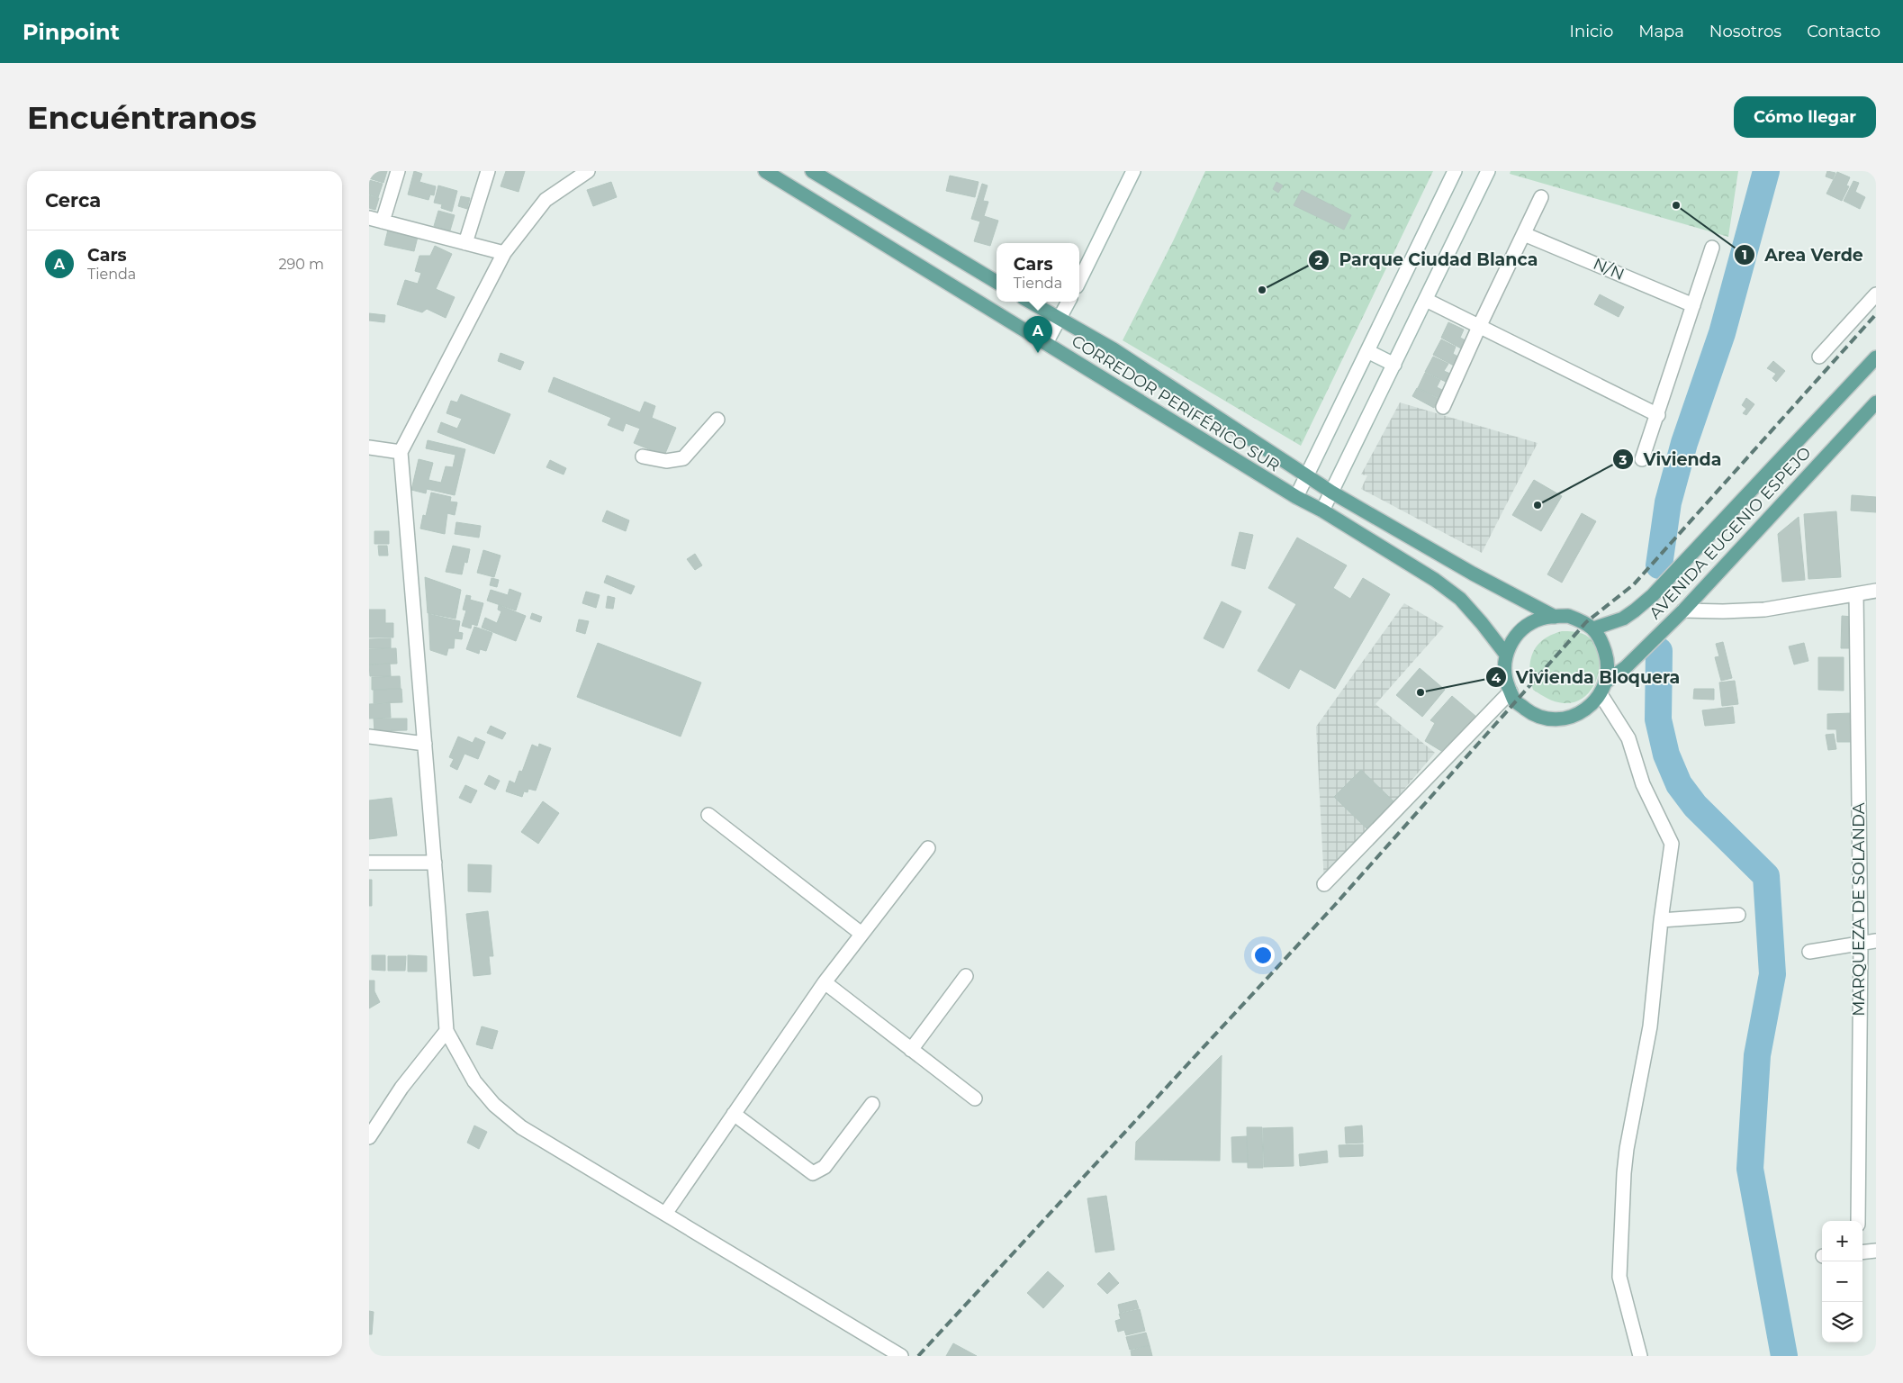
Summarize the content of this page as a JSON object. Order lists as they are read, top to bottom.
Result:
{
  "streets": {
    "main road": ["CORREDOR PERIFÉRICO SUR", "AVENIDA EUGENIO ESPEJO"],
    "street": ["N/N", "MARQUEZA DE SOLANDA"]
  },
  "crossings": [
    ["CORREDOR PERIFÉRICO SUR", "AVENIDA EUGENIO ESPEJO"]
  ],
  "places": [
    "Area Verde",
    "Parque Ciudad Blanca",
    "Vivienda",
    "Vivienda Bloquera"
  ],
  "page": {
    "header": "Pinpoint",
    "nav": [
      "Inicio",
      "Mapa",
      "Nosotros",
      "Contacto"
    ],
    "buttons": "Cómo llegar",
    "title": "Encuéntranos",
    "heading": "Cerca",
    "list": [
      {
        "mark": "A",
        "name": "Cars",
        "note": "Tienda",
        "value": "290 m"
      }
    ],
    "popup": ["Cars", "Tienda"],
    "pins": "A",
    "map_buttons": ["+", "−"]
  }
}
